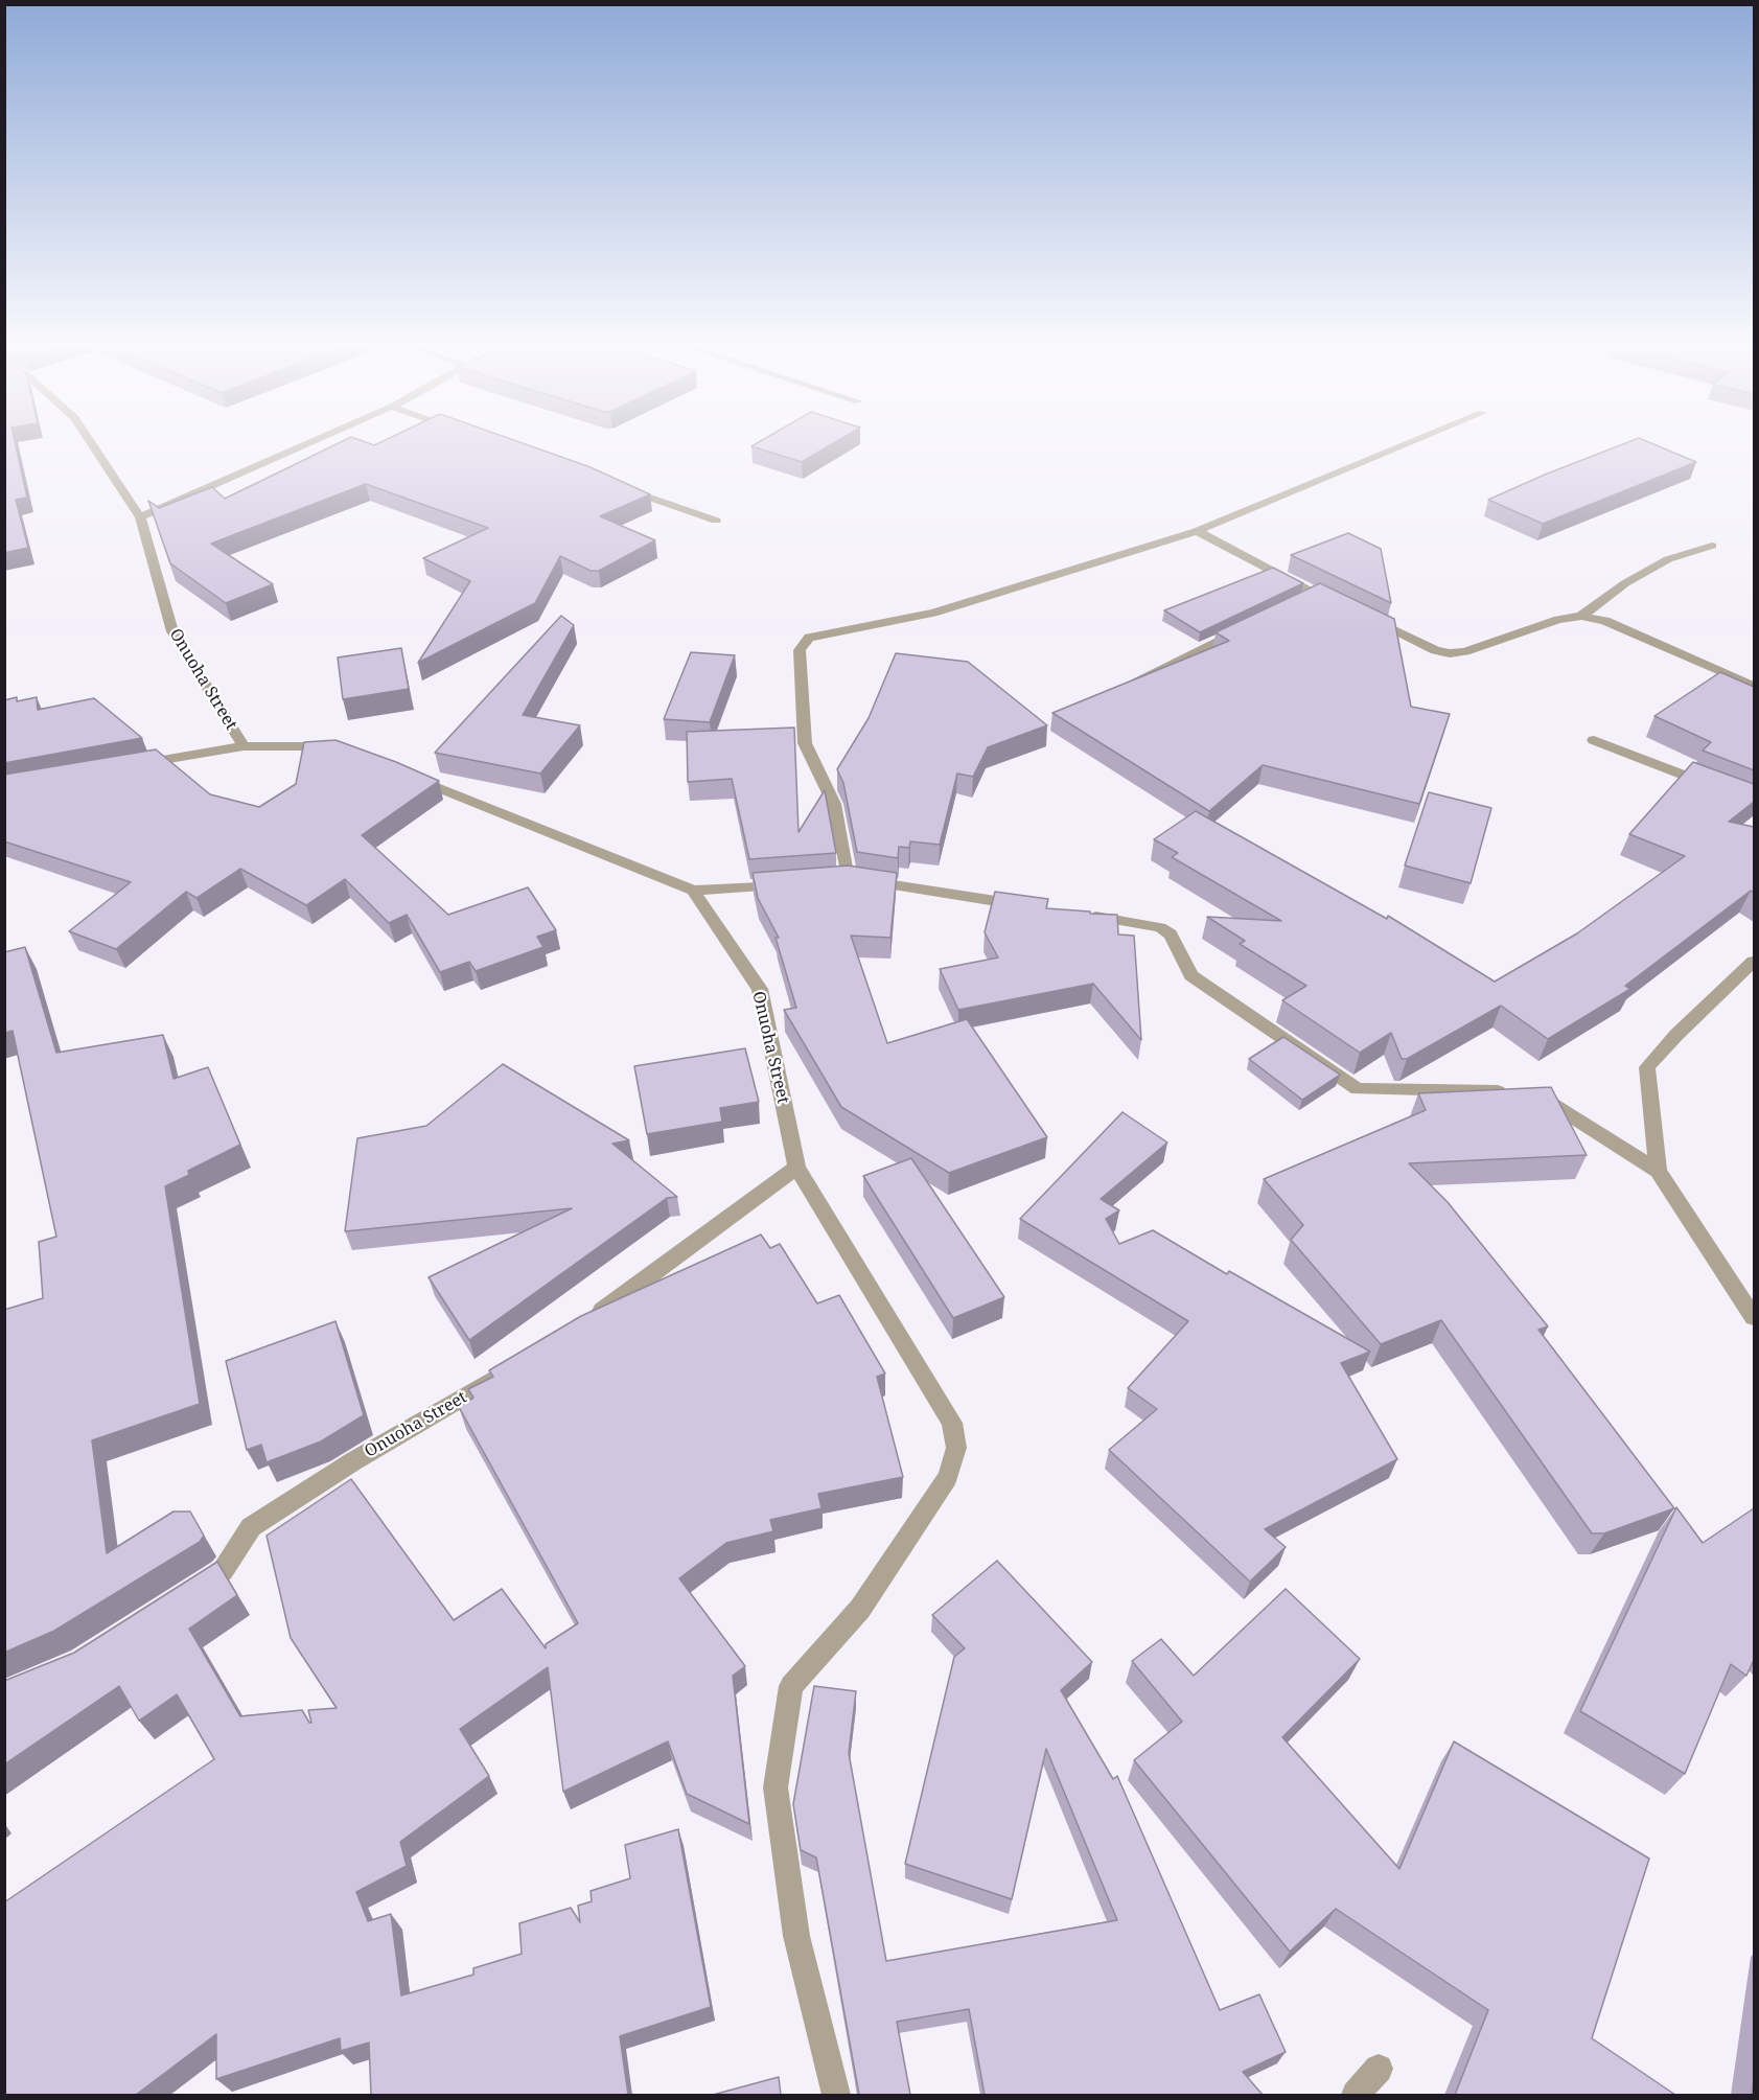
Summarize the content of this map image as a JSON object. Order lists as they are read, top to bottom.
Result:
{
  "streets": {
    "street": ["Onuoha Street"]
  }
}
